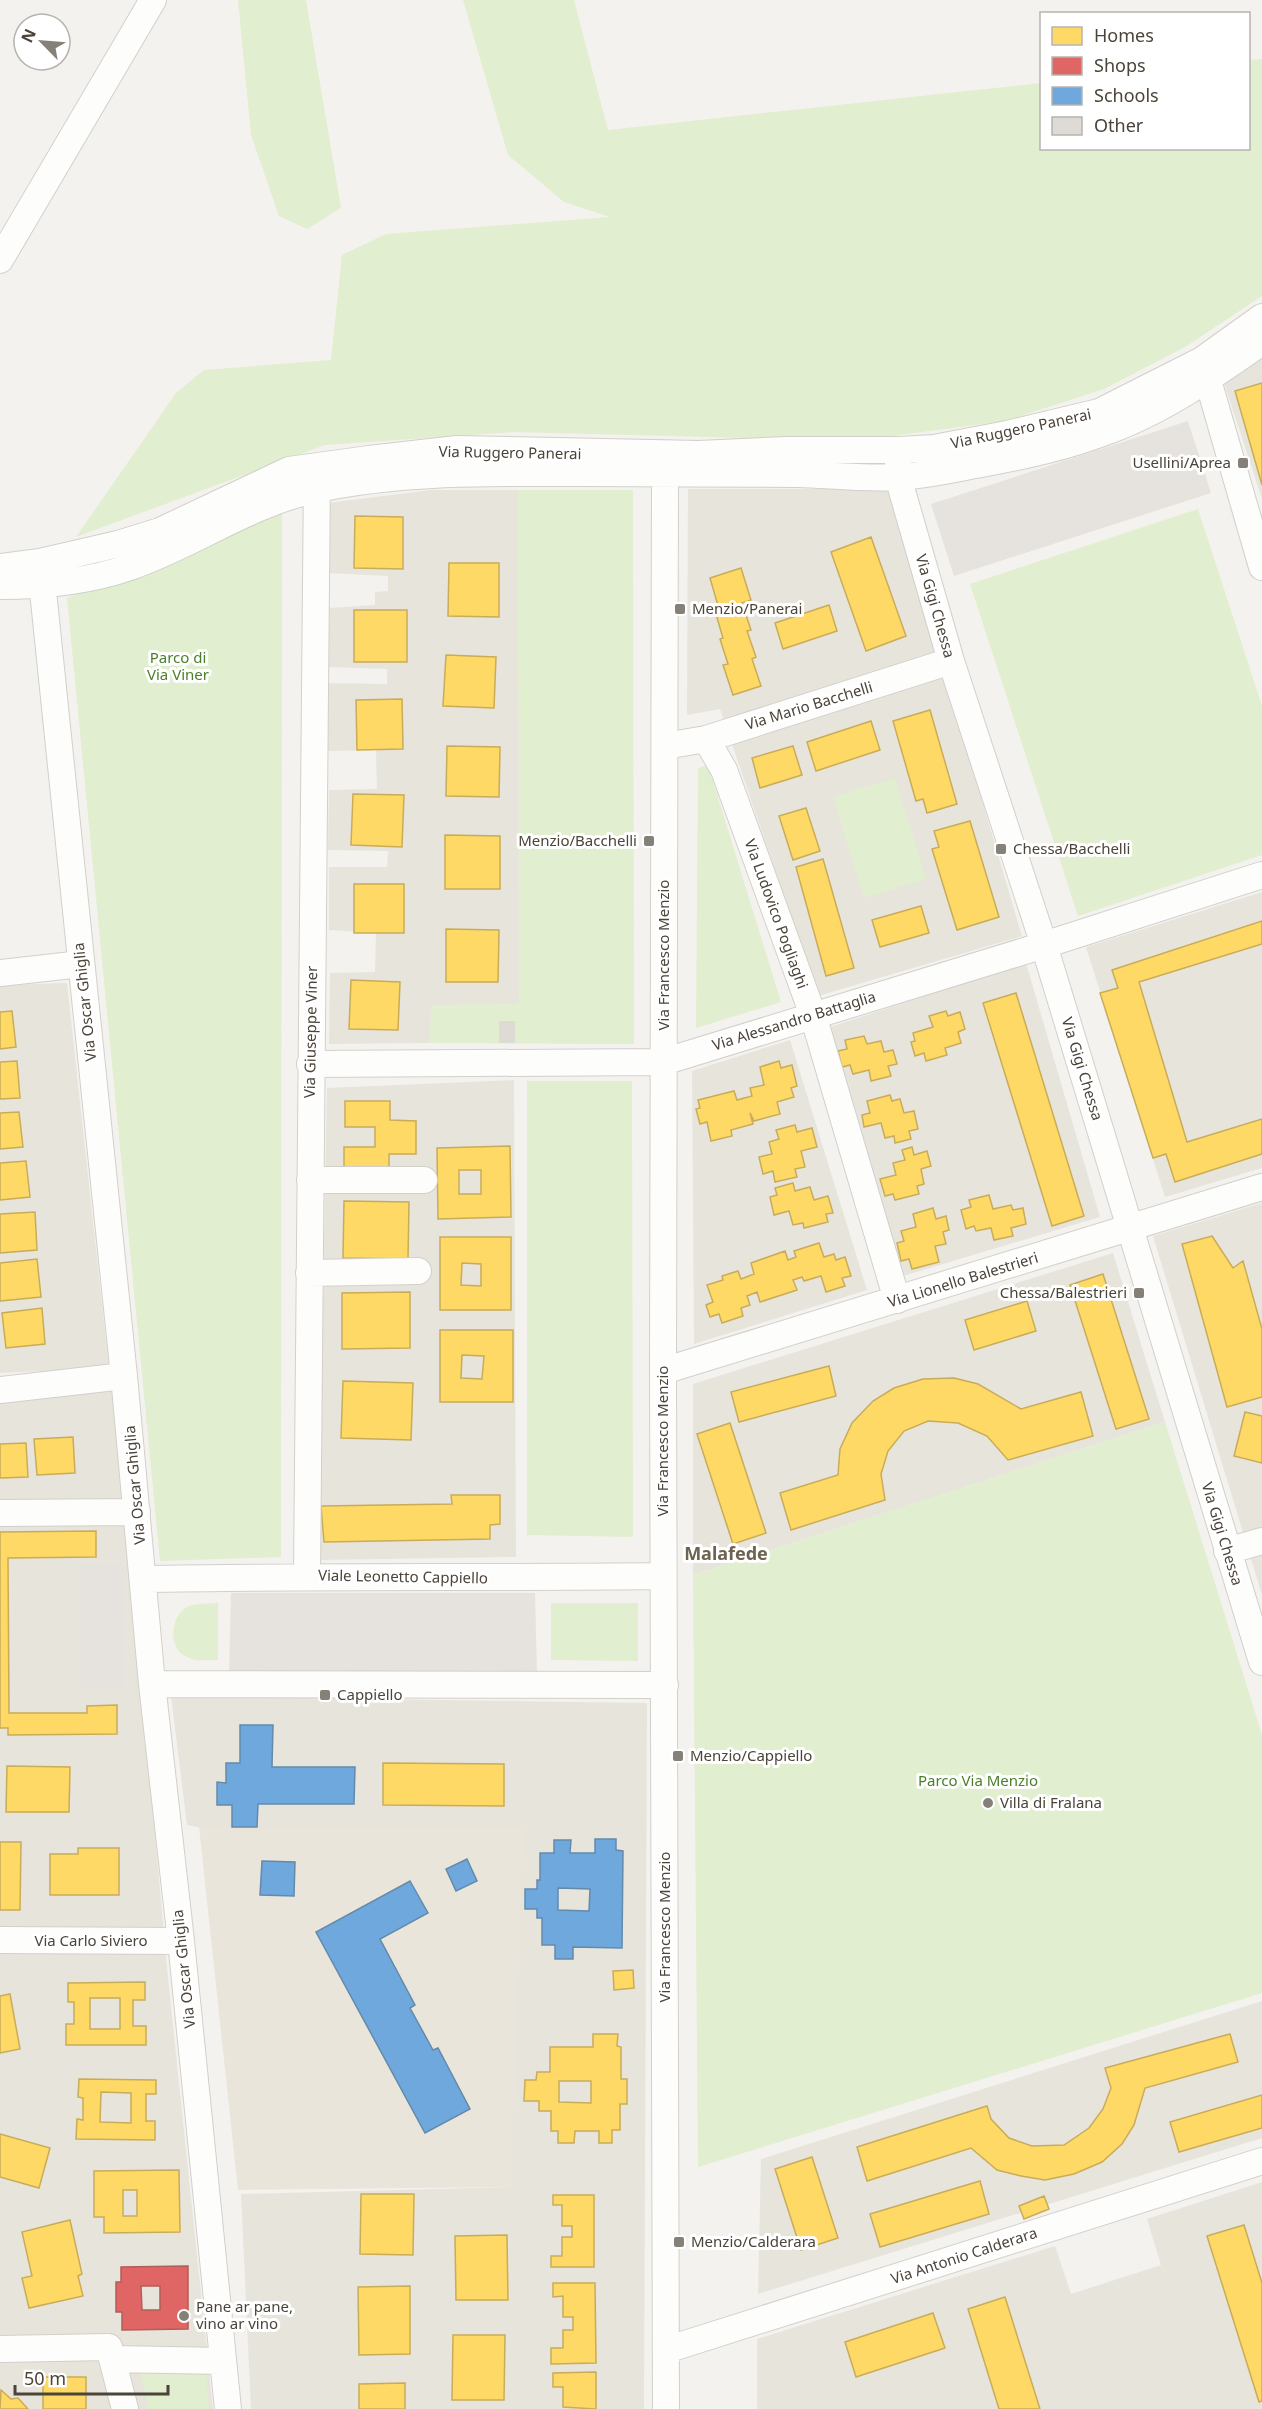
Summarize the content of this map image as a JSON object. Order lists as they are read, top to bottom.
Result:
{
  "streets": {
    "street": [
      "Via Ruggero Panerai",
      "Via Gigi Chessa",
      "Via Mario Bacchelli",
      "Via Ludovico Pogliaghi",
      "Via Francesco Menzio",
      "Via Oscar Ghiglia",
      "Via Alessandro Battaglia",
      "Via Giuseppe Viner",
      "Via Lionello Balestrieri",
      "Viale Leonetto Cappiello",
      "Via Carlo Siviero",
      "Via Antonio Calderara"
    ]
  },
  "crossings": [
    ["Via Ruggero Panerai", "Via Gigi Chessa"],
    ["Via Ruggero Panerai", "Via Francesco Menzio"],
    ["Via Ruggero Panerai", "Via Oscar Ghiglia"],
    ["Via Ruggero Panerai", "Via Giuseppe Viner"],
    ["Via Gigi Chessa", "Via Mario Bacchelli"],
    ["Via Gigi Chessa", "Via Alessandro Battaglia"],
    ["Via Gigi Chessa", "Via Lionello Balestrieri"],
    ["Via Mario Bacchelli", "Via Ludovico Pogliaghi"],
    ["Via Mario Bacchelli", "Via Francesco Menzio"],
    ["Via Ludovico Pogliaghi", "Via Alessandro Battaglia"],
    ["Via Ludovico Pogliaghi", "Via Lionello Balestrieri"],
    ["Via Francesco Menzio", "Via Alessandro Battaglia"],
    ["Via Francesco Menzio", "Via Lionello Balestrieri"],
    ["Via Francesco Menzio", "Viale Leonetto Cappiello"],
    ["Via Francesco Menzio", "Via Antonio Calderara"],
    ["Via Oscar Ghiglia", "Viale Leonetto Cappiello"],
    ["Via Oscar Ghiglia", "Via Carlo Siviero"],
    ["Via Alessandro Battaglia", "Via Giuseppe Viner"],
    ["Via Giuseppe Viner", "Viale Leonetto Cappiello"]
  ],
  "districts": ["Malafede"],
  "parks": ["Parco di Via Viner", "Parco Via Menzio"],
  "places": {
    "transit": [
      "Usellini/Aprea",
      "Menzio/Panerai",
      "Menzio/Bacchelli",
      "Chessa/Bacchelli",
      "Chessa/Balestrieri",
      "Cappiello",
      "Menzio/Cappiello",
      "Menzio/Calderara"
    ],
    "other": ["Villa di Fralana", "Pane ar pane, vino ar vino"]
  },
  "legend": [
    "Homes",
    "Shops",
    "Schools",
    "Other"
  ],
  "scale_bar": "50 m",
  "north": "top left"
}
